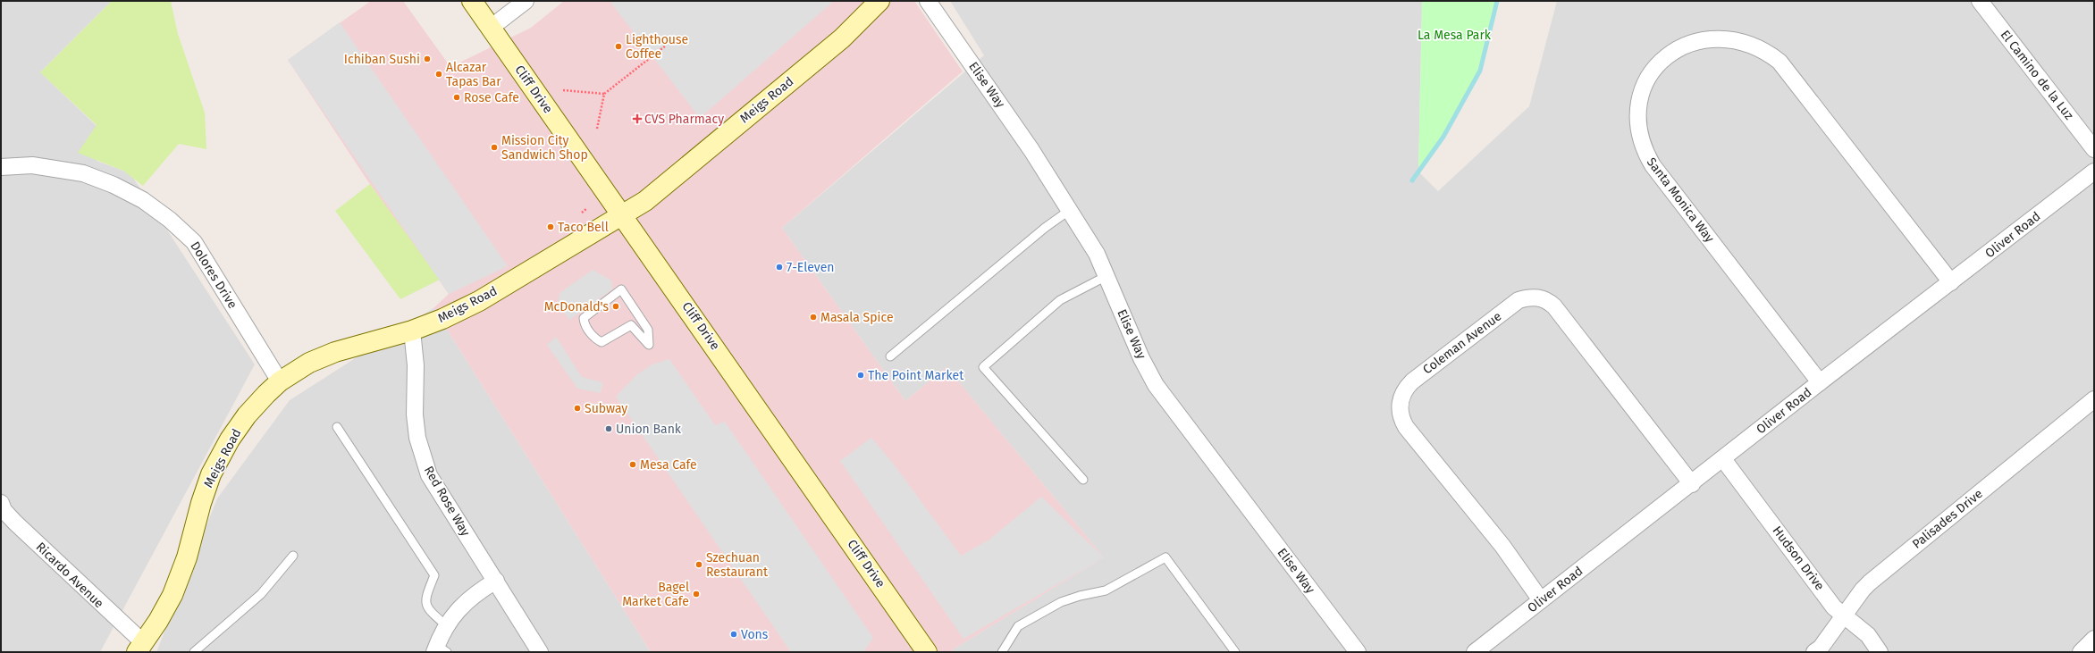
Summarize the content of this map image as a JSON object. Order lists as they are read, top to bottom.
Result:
{
  "streets": {
    "main road": ["Cliff Drive", "Meigs Road"],
    "street": [
      "El Camino de la Luz",
      "Elise Way",
      "Santa Monica Way",
      "Oliver Road",
      "Dolores Drive",
      "Coleman Avenue",
      "Red Rose Way",
      "Palisades Drive",
      "Hudson Drive",
      "Ricardo Avenue"
    ]
  },
  "crossings": [
    ["Cliff Drive", "Meigs Road"],
    ["Meigs Road", "Dolores Drive"],
    ["Meigs Road", "Red Rose Way"],
    ["Meigs Road", "Ricardo Avenue"],
    ["Santa Monica Way", "Oliver Road"],
    ["Oliver Road", "Coleman Avenue"],
    ["Oliver Road", "Hudson Drive"],
    ["Palisades Drive", "Hudson Drive"]
  ],
  "parks": ["La Mesa Park"],
  "places": {
    "other": [
      "Lighthouse Coffee",
      "Ichiban Sushi",
      "Alcazar Tapas Bar",
      "Rose Cafe",
      "Mission City Sandwich Shop",
      "Taco Bell",
      "7-Eleven",
      "McDonald's",
      "Masala Spice",
      "The Point Market",
      "Subway",
      "Union Bank",
      "Mesa Cafe",
      "Szechuan Restaurant",
      "Bagel Market Cafe",
      "Vons"
    ],
    "health": ["CVS Pharmacy"]
  }
}
